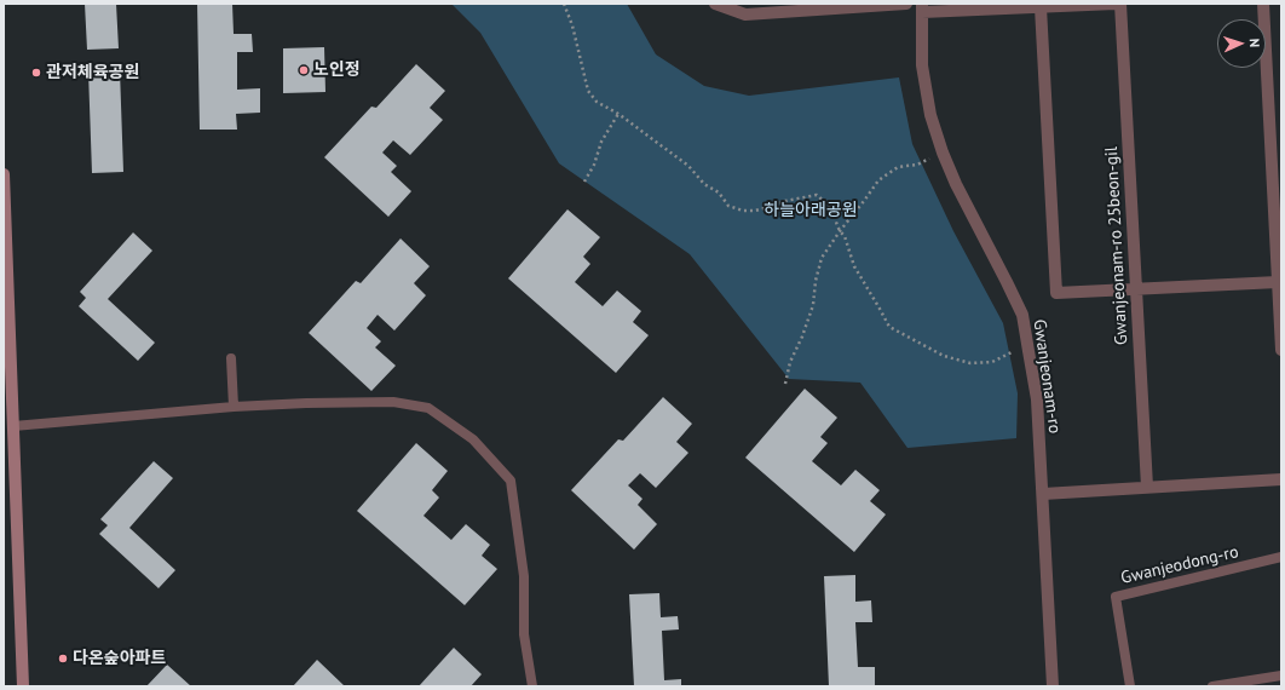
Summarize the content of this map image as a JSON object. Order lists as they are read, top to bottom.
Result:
{
  "streets": {
    "street": ["Gwanjeonam-ro 25beon-gil", "Gwanjeonam-ro"],
    "lane": ["Gwanjeodong-ro"]
  },
  "parks": ["하늘아래공원"],
  "places": ["노인정", "관저체육공원", "다온숲아파트"],
  "north": "right"
}
